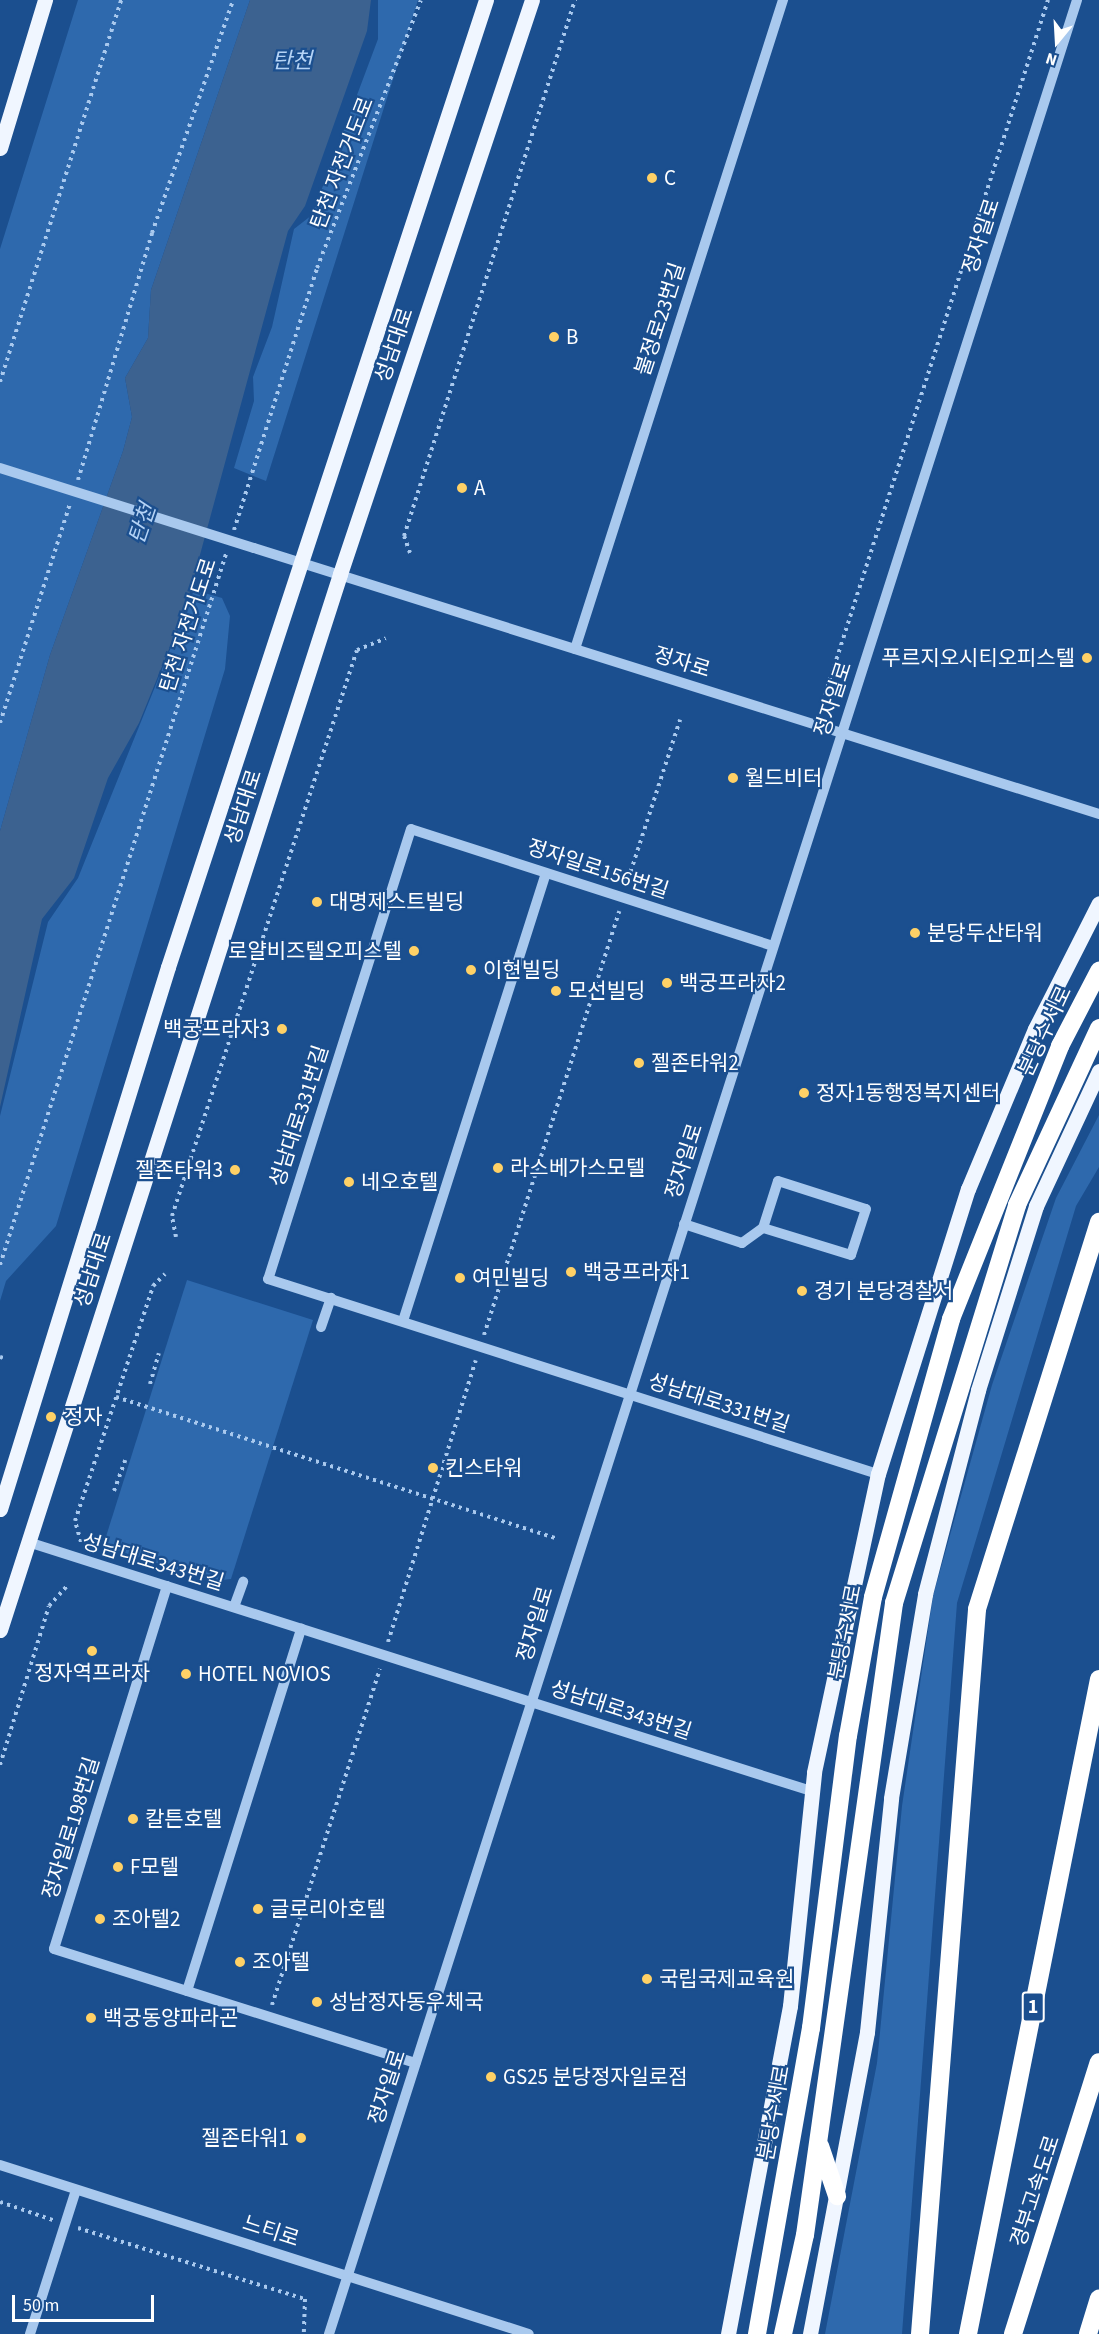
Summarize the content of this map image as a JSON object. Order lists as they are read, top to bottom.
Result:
{
  "streets": {
    "highway": ["분당수서로", "1", "경부고속도로"],
    "main road": ["성남대로"],
    "street": [
      "정자일로",
      "불정로23번길",
      "정자로",
      "정자일로156번길",
      "성남대로331번길",
      "성남대로343번길",
      "정자일로198번길",
      "느티로"
    ],
    "path": ["탄천 자전거도로"]
  },
  "crossings": [
    ["정자일로", "정자로"],
    ["정자일로", "정자일로156번길"],
    ["정자일로", "성남대로331번길"],
    ["정자일로", "성남대로343번길"],
    ["정자일로", "정자일로198번길"],
    ["정자일로", "느티로"],
    ["불정로23번길", "정자로"],
    ["성남대로", "정자로"],
    ["성남대로", "성남대로343번길"],
    ["정자일로156번길", "성남대로331번길"],
    ["성남대로343번길", "정자일로198번길"]
  ],
  "water": ["탄천"],
  "places": [
    "C",
    "B",
    "A",
    "푸르지오시티오피스텔",
    "월드비터",
    "대명제스트빌딩",
    "분당두산타워",
    "로얄비즈텔오피스텔",
    "이현빌딩",
    "백궁프라자2",
    "모선빌딩",
    "백궁프라자3",
    "젤존타워2",
    "정자1동행정복지센터",
    "라스베가스모텔",
    "젤존타워3",
    "네오호텔",
    "백궁프라자1",
    "여민빌딩",
    "경기 분당경찰서",
    "정자",
    "킨스타워",
    "정자역프라자",
    "HOTEL NOVIOS",
    "칼튼호텔",
    "F모텔",
    "글로리아호텔",
    "조아텔2",
    "조아텔",
    "국립국제교육원",
    "성남정자동우체국",
    "백궁동양파라곤",
    "GS25 분당정자일로점",
    "젤존타워1"
  ],
  "scale_bar": "50 m",
  "north": "bottom"
}
